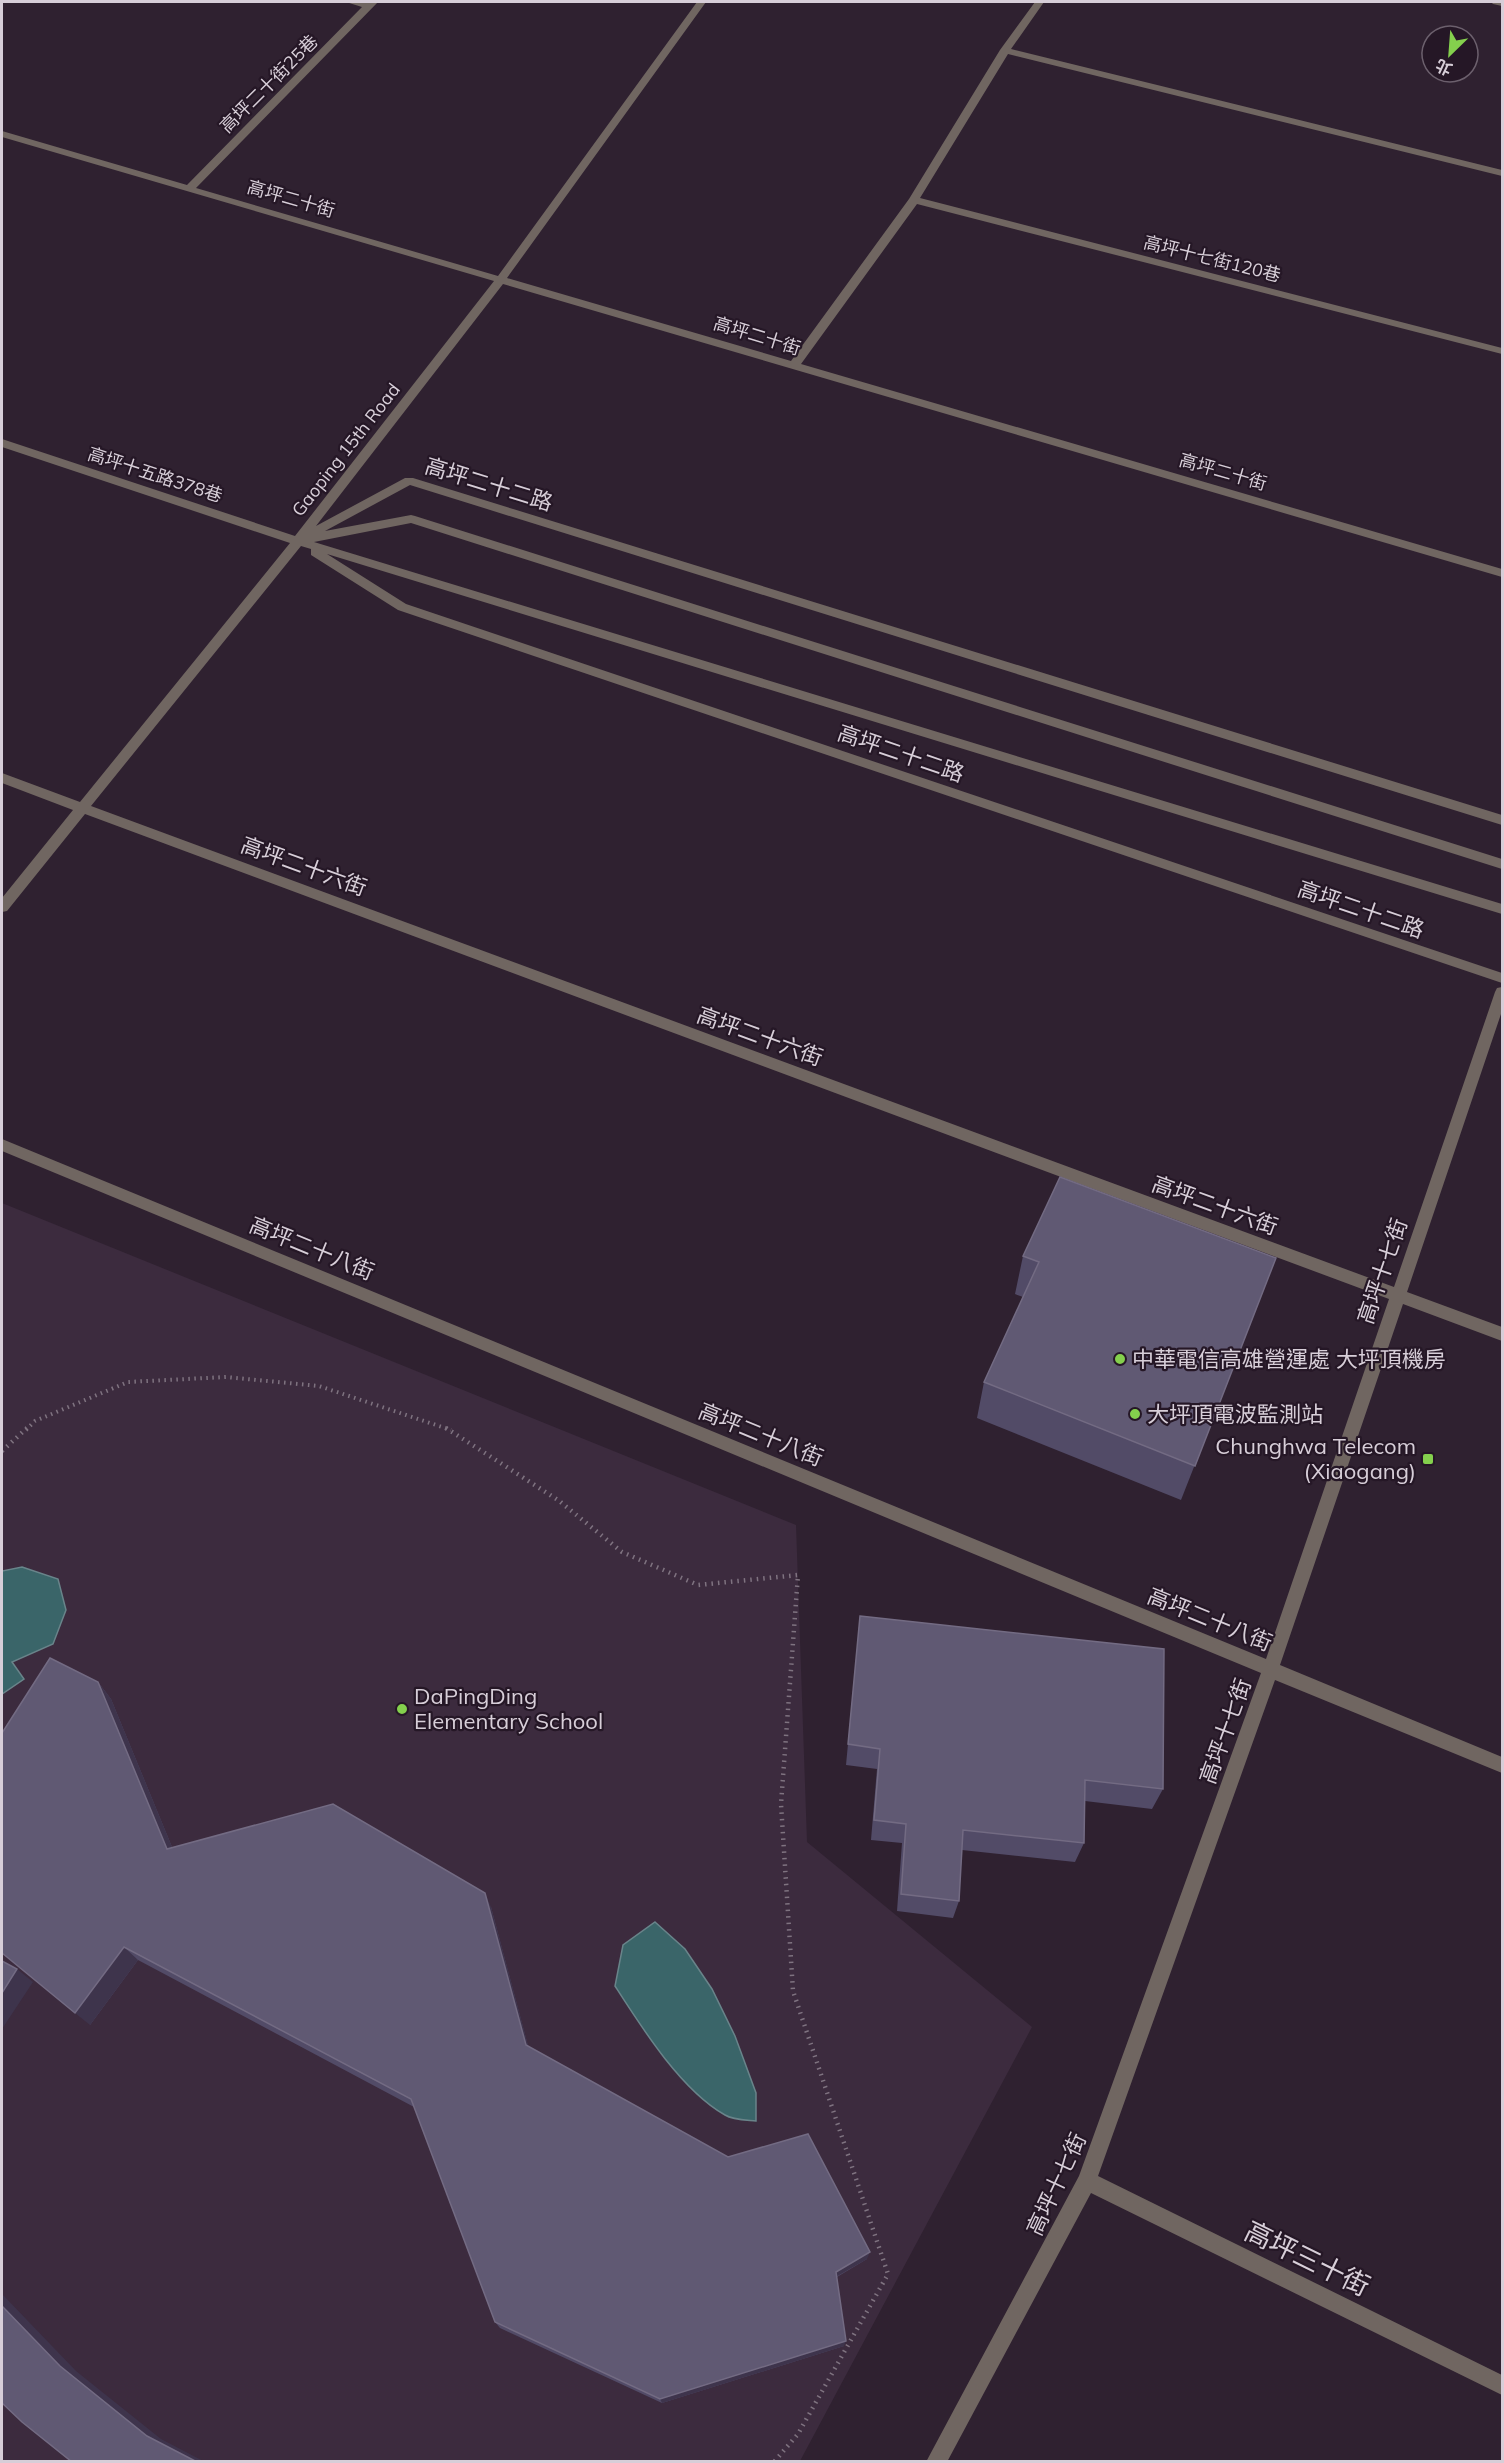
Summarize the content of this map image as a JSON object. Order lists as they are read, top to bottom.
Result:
{
  "streets": {
    "street": [
      "高坪二十街25巷",
      "高坪二十街",
      "高坪十七街120巷",
      "Gaoping 15th Road",
      "高坪十五路378巷",
      "高坪二十二路",
      "高坪二十六街",
      "高坪二十八街",
      "高坪十七街",
      "高坪三十街"
    ]
  },
  "crossings": [
    ["高坪二十街25巷", "高坪二十街"],
    ["高坪二十街", "Gaoping 15th Road"],
    ["Gaoping 15th Road", "高坪十五路378巷"],
    ["Gaoping 15th Road", "高坪二十二路"],
    ["Gaoping 15th Road", "高坪二十六街"],
    ["高坪十五路378巷", "高坪二十二路"],
    ["高坪二十六街", "高坪十七街"],
    ["高坪二十八街", "高坪十七街"],
    ["高坪十七街", "高坪三十街"]
  ],
  "places": {
    "other": ["中華電信高雄營運處 大坪頂機房", "大坪頂電波監測站", "DaPingDing Elementary School"],
    "transit": ["Chunghwa Telecom (Xiaogang)"]
  },
  "north": "bottom left"
}
